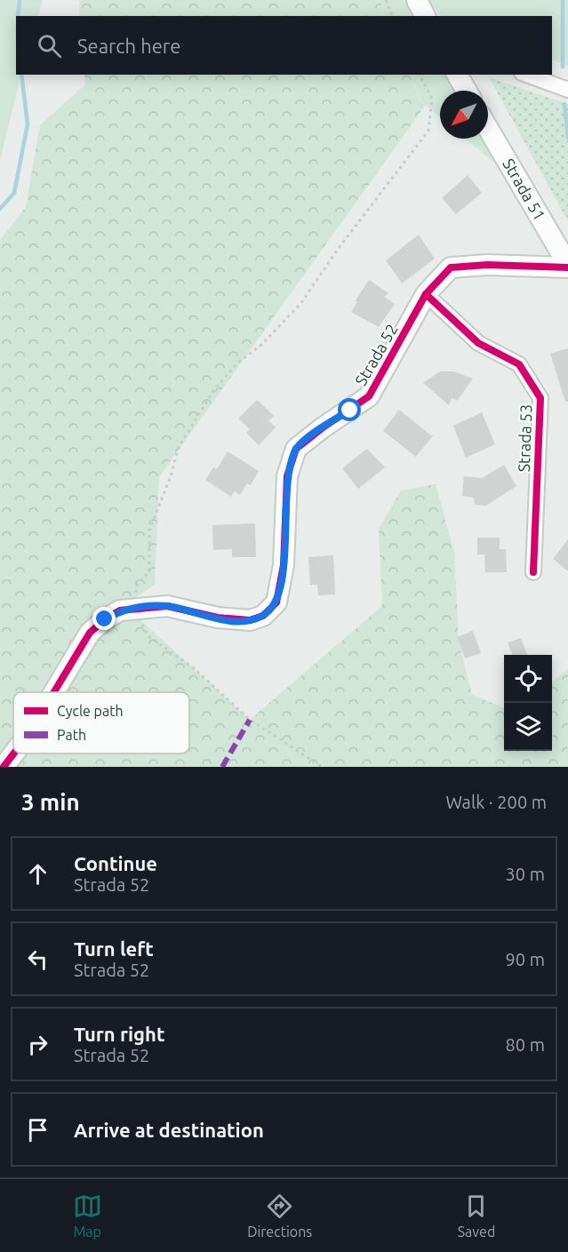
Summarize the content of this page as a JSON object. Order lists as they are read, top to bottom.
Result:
{
  "streets": {
    "street": ["Strada 51", "Strada 52", "Strada 53"]
  },
  "crossings": [
    ["Strada 51", "Strada 52"],
    ["Strada 52", "Strada 53"]
  ],
  "legend": ["Cycle path", "Path"],
  "north": "bottom left",
  "page": {
    "search": "Search here",
    "heading": ["3 min", "Walk · 200 m"],
    "list": [
      ["Continue", "Strada 52", "30 m"],
      ["Turn left", "Strada 52", "90 m"],
      ["Turn right", "Strada 52", "80 m"],
      "Arrive at destination"
    ],
    "nav": ["Map", "Directions", "Saved"]
  }
}
